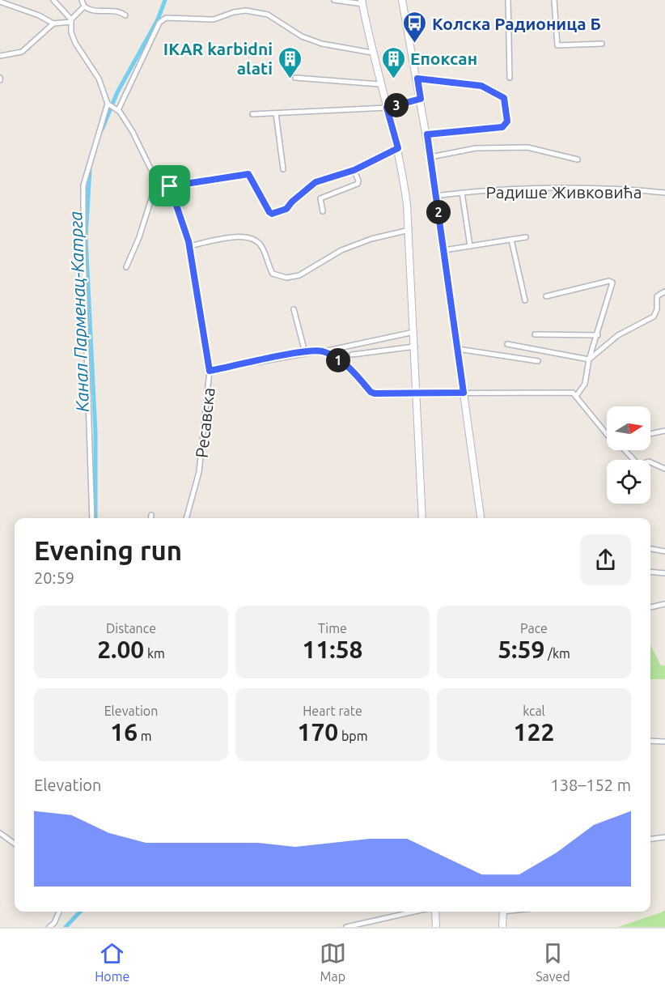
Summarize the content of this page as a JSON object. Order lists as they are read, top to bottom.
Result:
{
  "streets": {
    "street": ["Радише Живковића", "Ресавска"]
  },
  "water": ["Канал Парменац-Катрга"],
  "places": {
    "bus stop": ["Колска Радионица Б"],
    "building": ["IKAR karbidni alati", "Епоксан"]
  },
  "north": "right",
  "page": {
    "pins": ["3", "2", "1"],
    "heading": ["Evening run", "20:59"],
    "stats": [
      ["Distance", "2.00 km"],
      ["Time", "11:58"],
      ["Pace", "5:59 /km"],
      ["Elevation", "16 m"],
      ["Heart rate", "170 bpm"],
      ["kcal", "122"]
    ],
    "chart": ["Elevation", "138–152 m"],
    "tabs": ["Home", "Map", "Saved"]
  }
}
